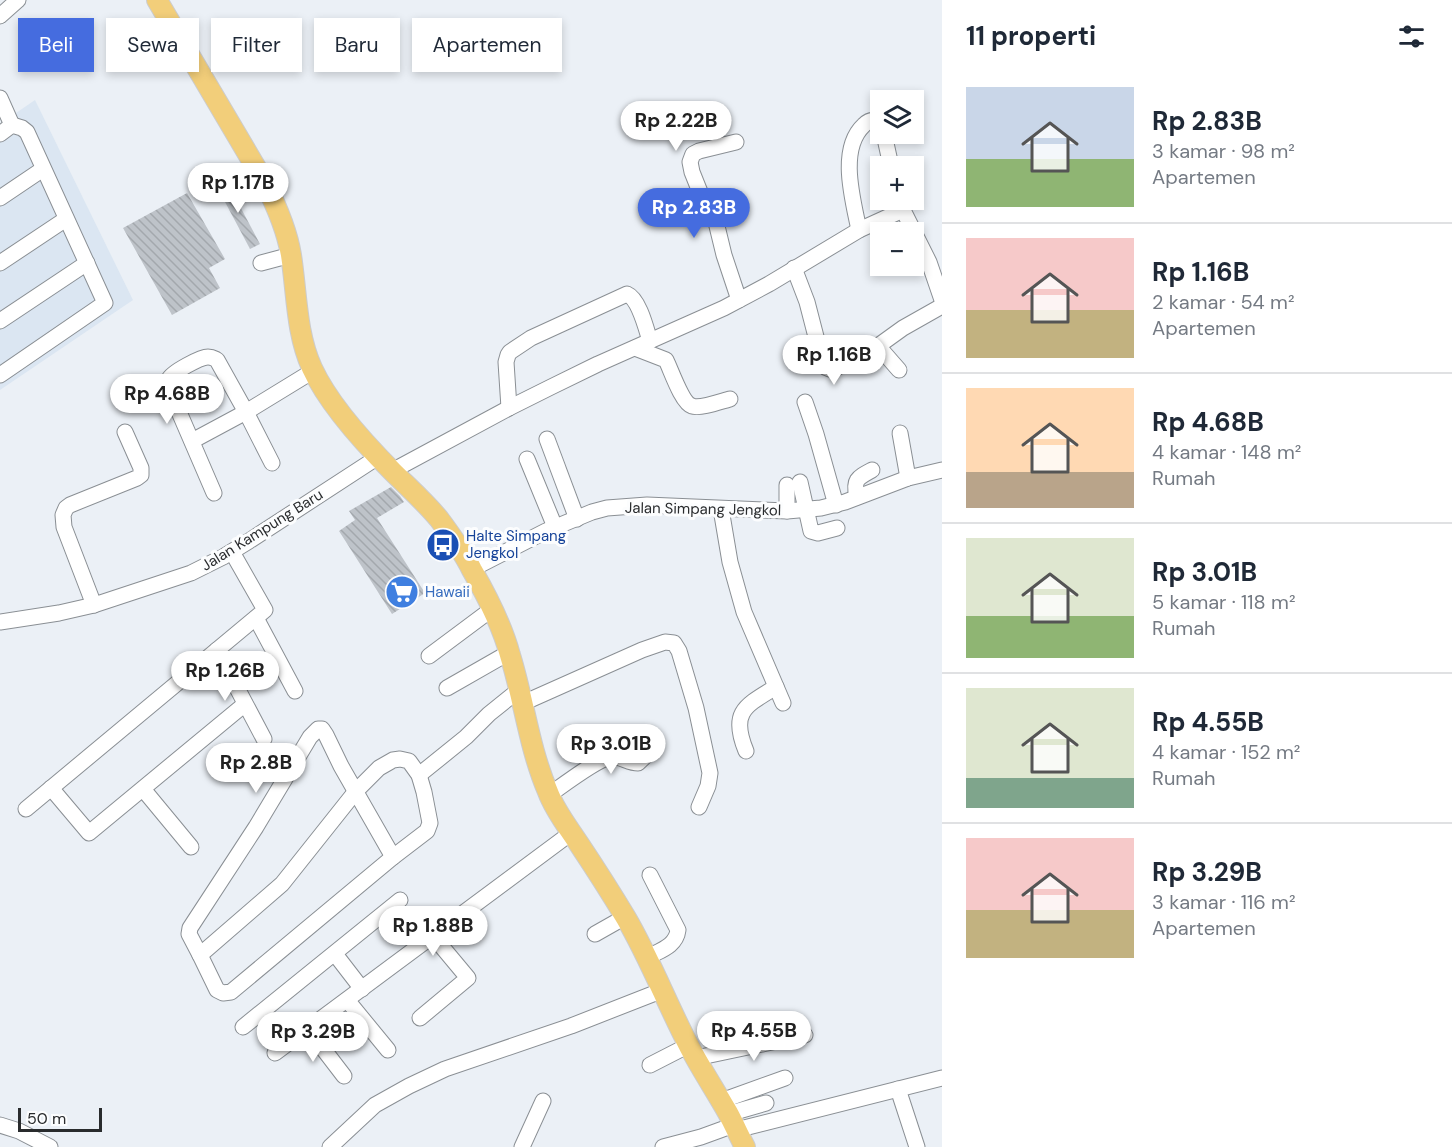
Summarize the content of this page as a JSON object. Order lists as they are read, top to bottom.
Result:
{
  "streets": {
    "street": ["Jalan Simpang Jengkol", "Jalan Kampung Baru"]
  },
  "places": {
    "bus stop": ["Halte Simpang Jengkol"],
    "supermarket": ["Hawaii"]
  },
  "scale_bar": "50 m",
  "page": {
    "heading": "11 properti",
    "chip": [
      "Beli",
      "Sewa",
      "Filter",
      "Baru",
      "Apartemen"
    ],
    "list": [
      {
        "name": "Rp 2.83B",
        "note": "3 kamar · 98 m² · Apartemen"
      },
      {
        "name": "Rp 1.16B",
        "note": "2 kamar · 54 m² · Apartemen"
      },
      {
        "name": "Rp 4.68B",
        "note": "4 kamar · 148 m² · Rumah"
      },
      {
        "name": "Rp 3.01B",
        "note": "5 kamar · 118 m² · Rumah"
      },
      {
        "name": "Rp 4.55B",
        "note": "4 kamar · 152 m² · Rumah"
      },
      {
        "name": "Rp 3.29B",
        "note": "3 kamar · 116 m² · Apartemen"
      }
    ],
    "map_buttons": ["+", "−"],
    "price": [
      "Rp 2.22B",
      "Rp 1.17B",
      "Rp 2.83B",
      "Rp 1.16B",
      "Rp 4.68B",
      "Rp 1.26B",
      "Rp 3.01B",
      "Rp 2.8B",
      "Rp 1.88B",
      "Rp 4.55B",
      "Rp 3.29B"
    ],
    "scale": "50 m"
  }
}
